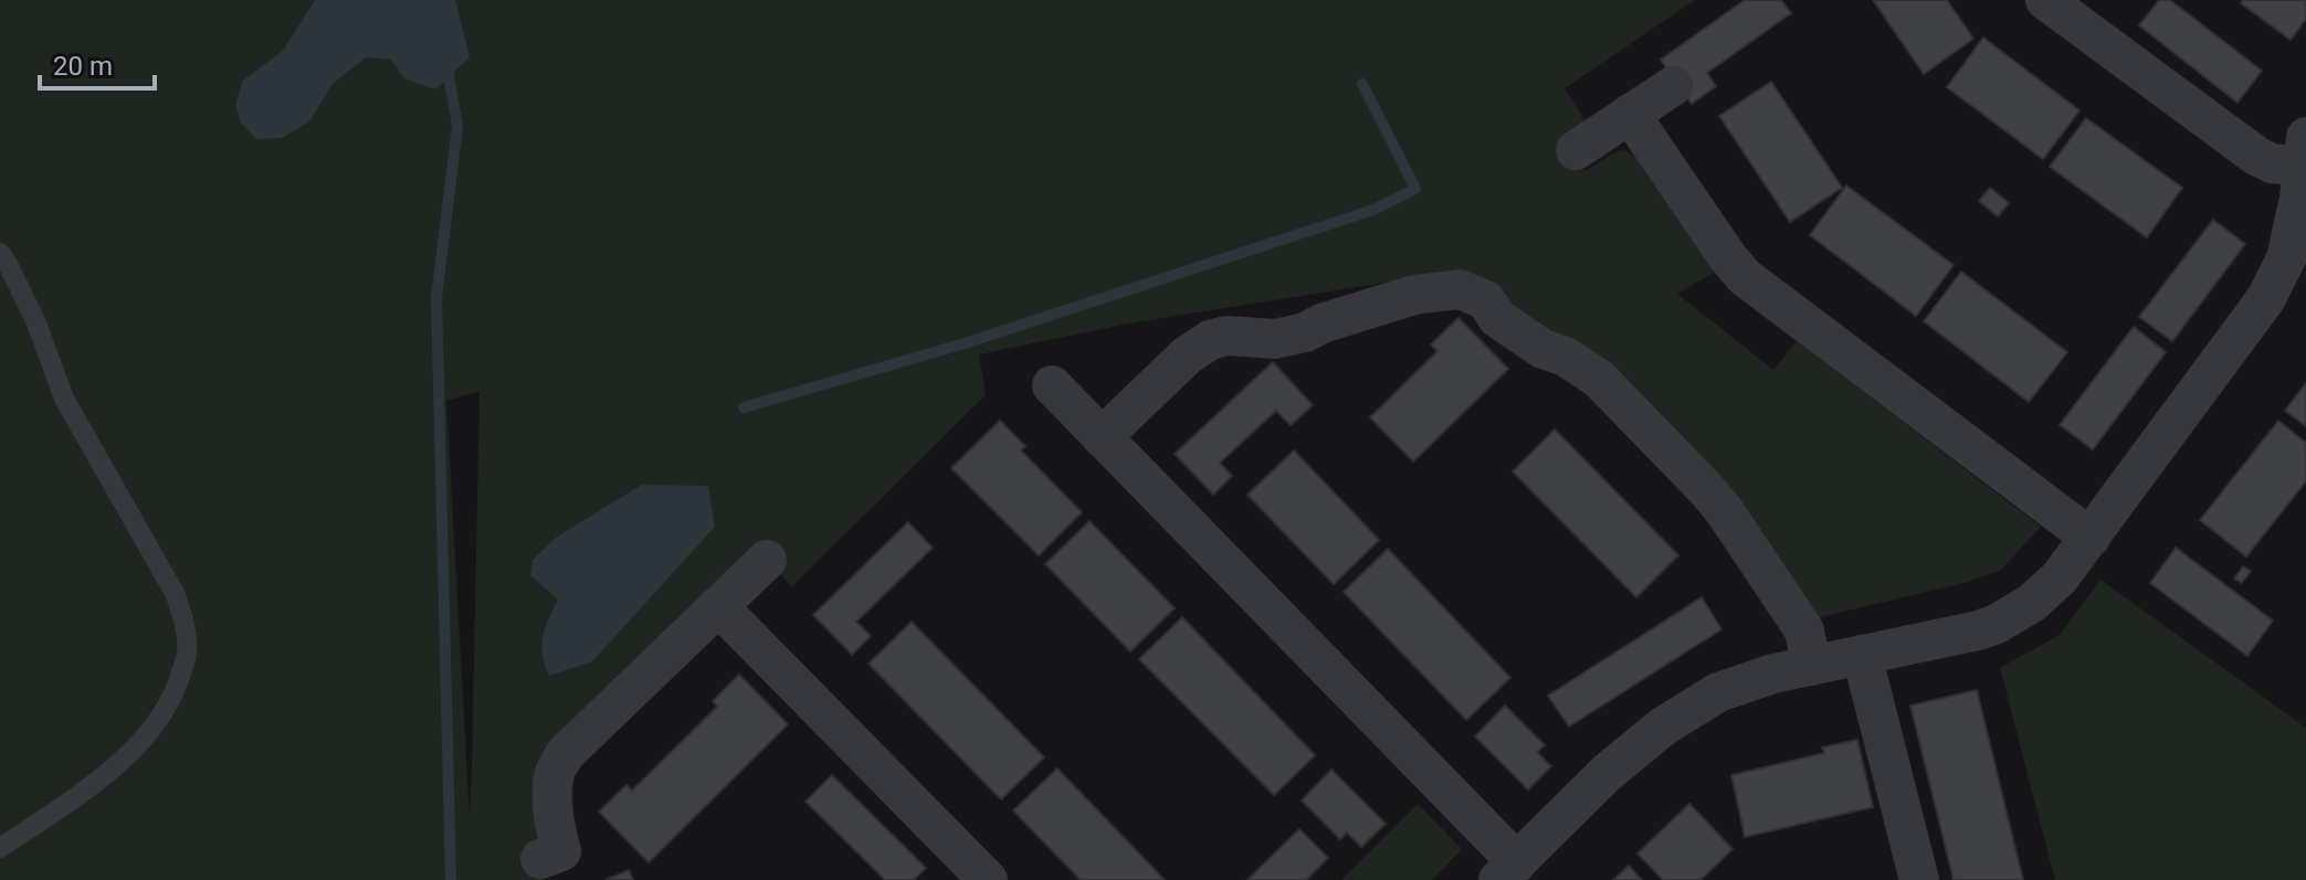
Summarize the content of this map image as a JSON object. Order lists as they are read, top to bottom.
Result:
{
  "scale_bar": "20 m"
}
